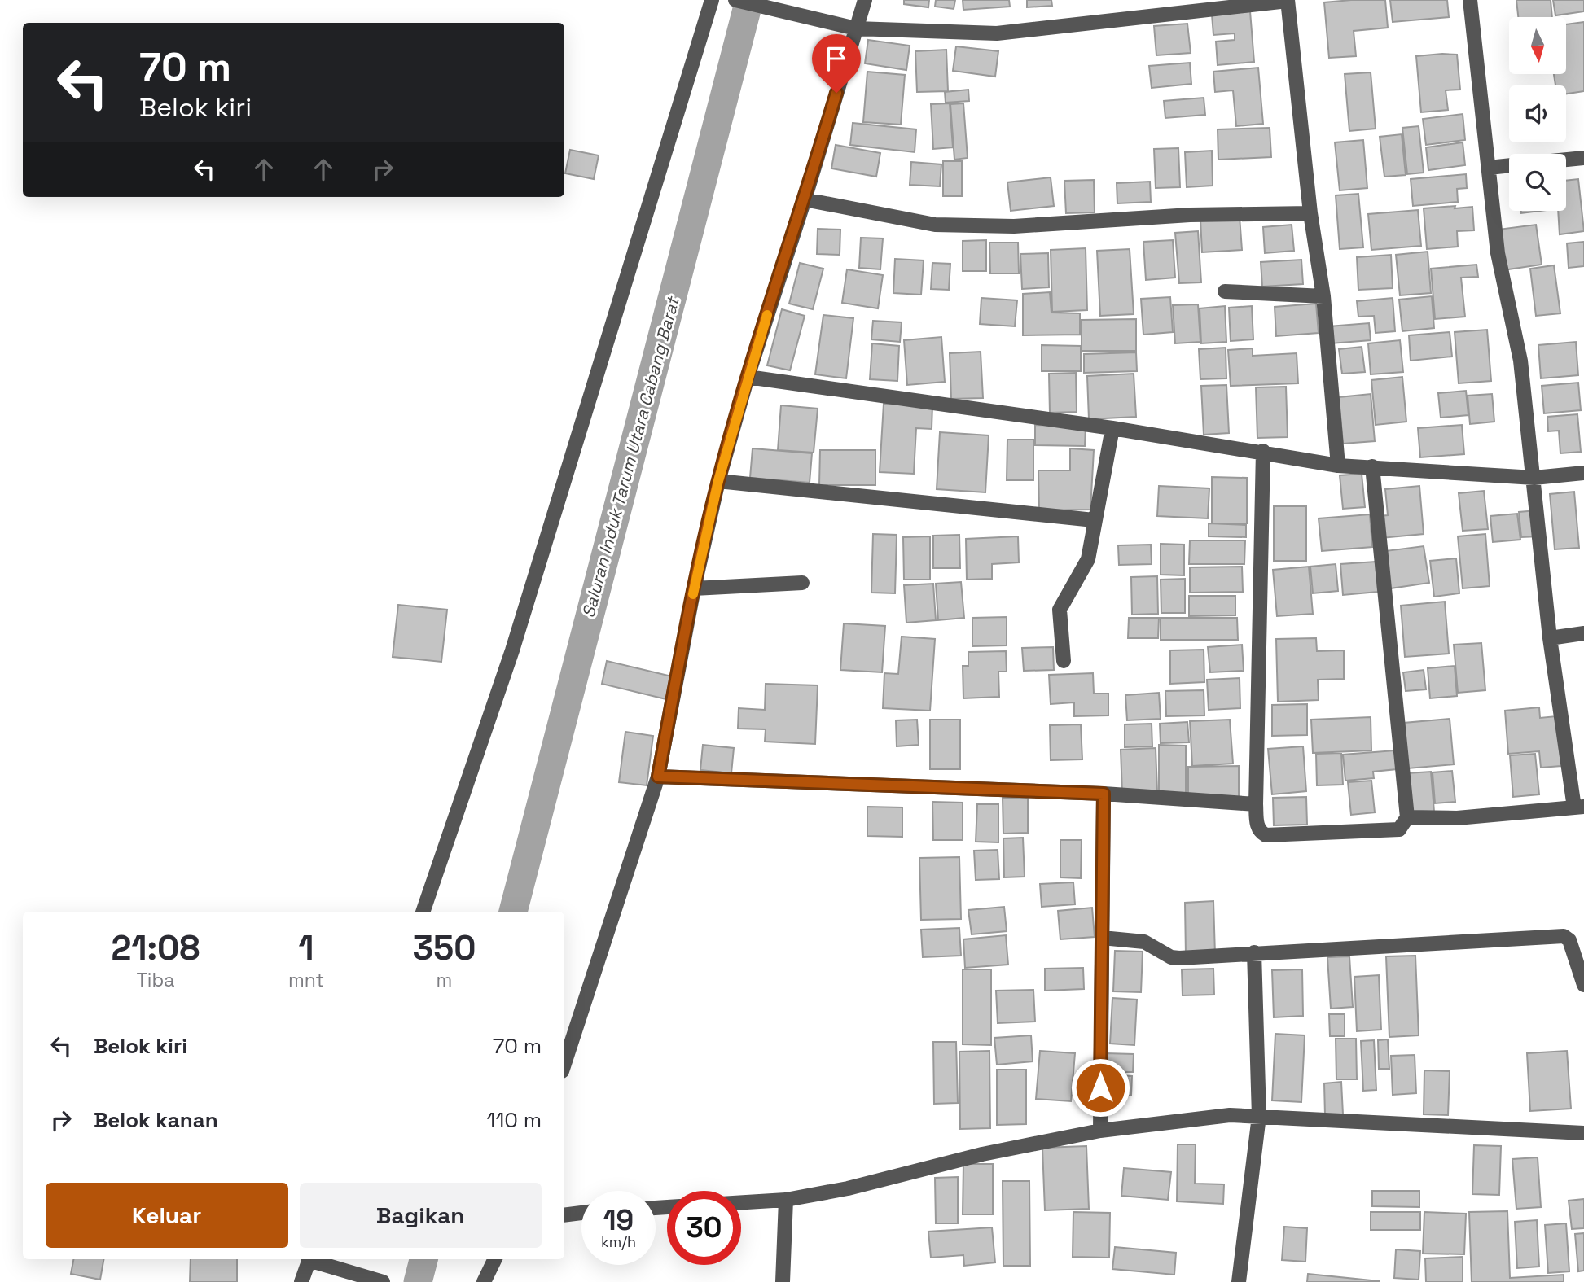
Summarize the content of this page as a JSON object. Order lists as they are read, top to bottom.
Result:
{
  "water": ["Saluran Induk Tarum Utara Cabang Barat"],
  "north": "bottom",
  "page": {
    "turn": ["70 m", "Belok kiri"],
    "eta": [
      "21:08",
      "Tiba",
      "1",
      "mnt",
      "350",
      "m"
    ],
    "list": [
      {
        "name": "Belok kiri",
        "value": "70 m"
      },
      {
        "name": "Belok kanan",
        "value": "110 m"
      }
    ],
    "buttons": ["Keluar", "Bagikan"],
    "speed": "19 km/h",
    "limit": "30"
  }
}
